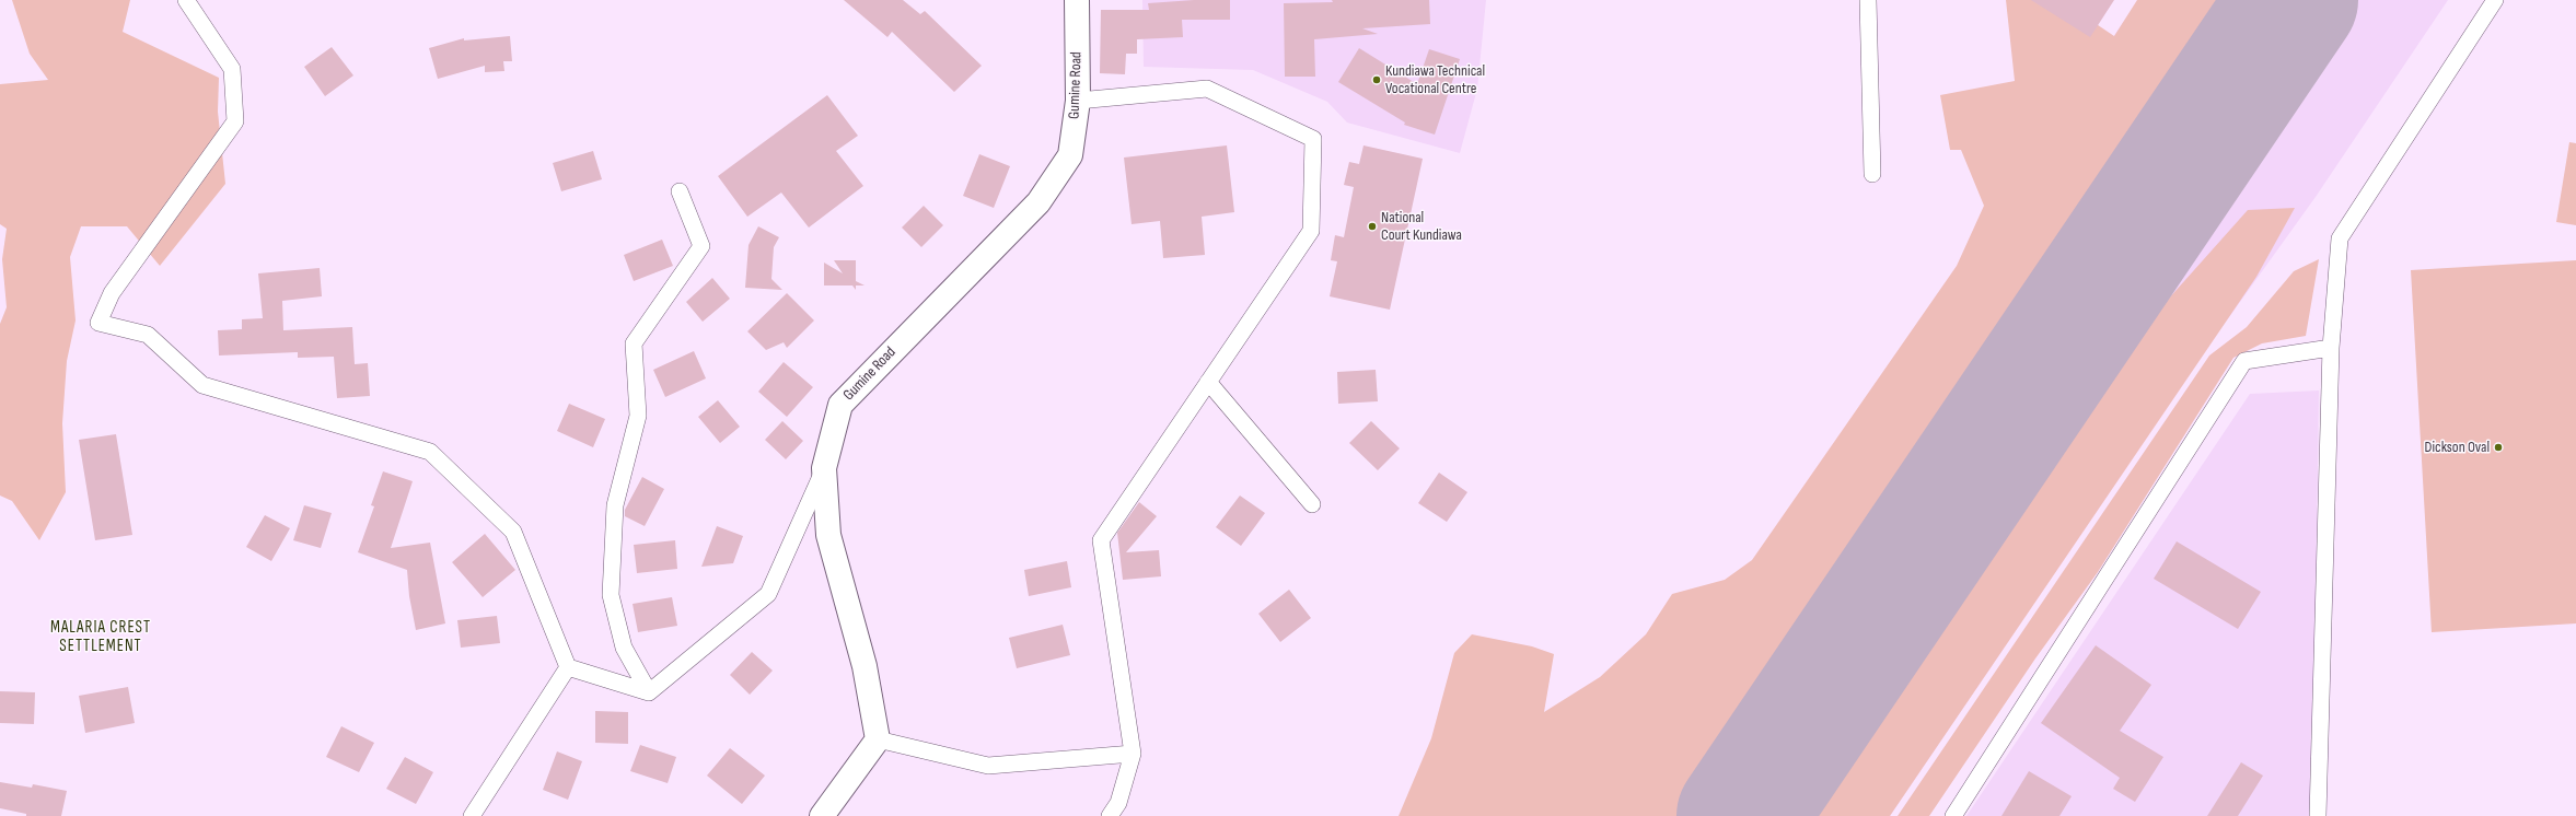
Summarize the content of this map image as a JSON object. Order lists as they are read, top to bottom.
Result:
{
  "streets": {
    "main road": ["Gumine Road"]
  },
  "districts": ["MALARIA CREST SETTLEMENT"],
  "places": ["Kundiawa Technical Vocational Centre", "National Court Kundiawa", "Dickson Oval"]
}
